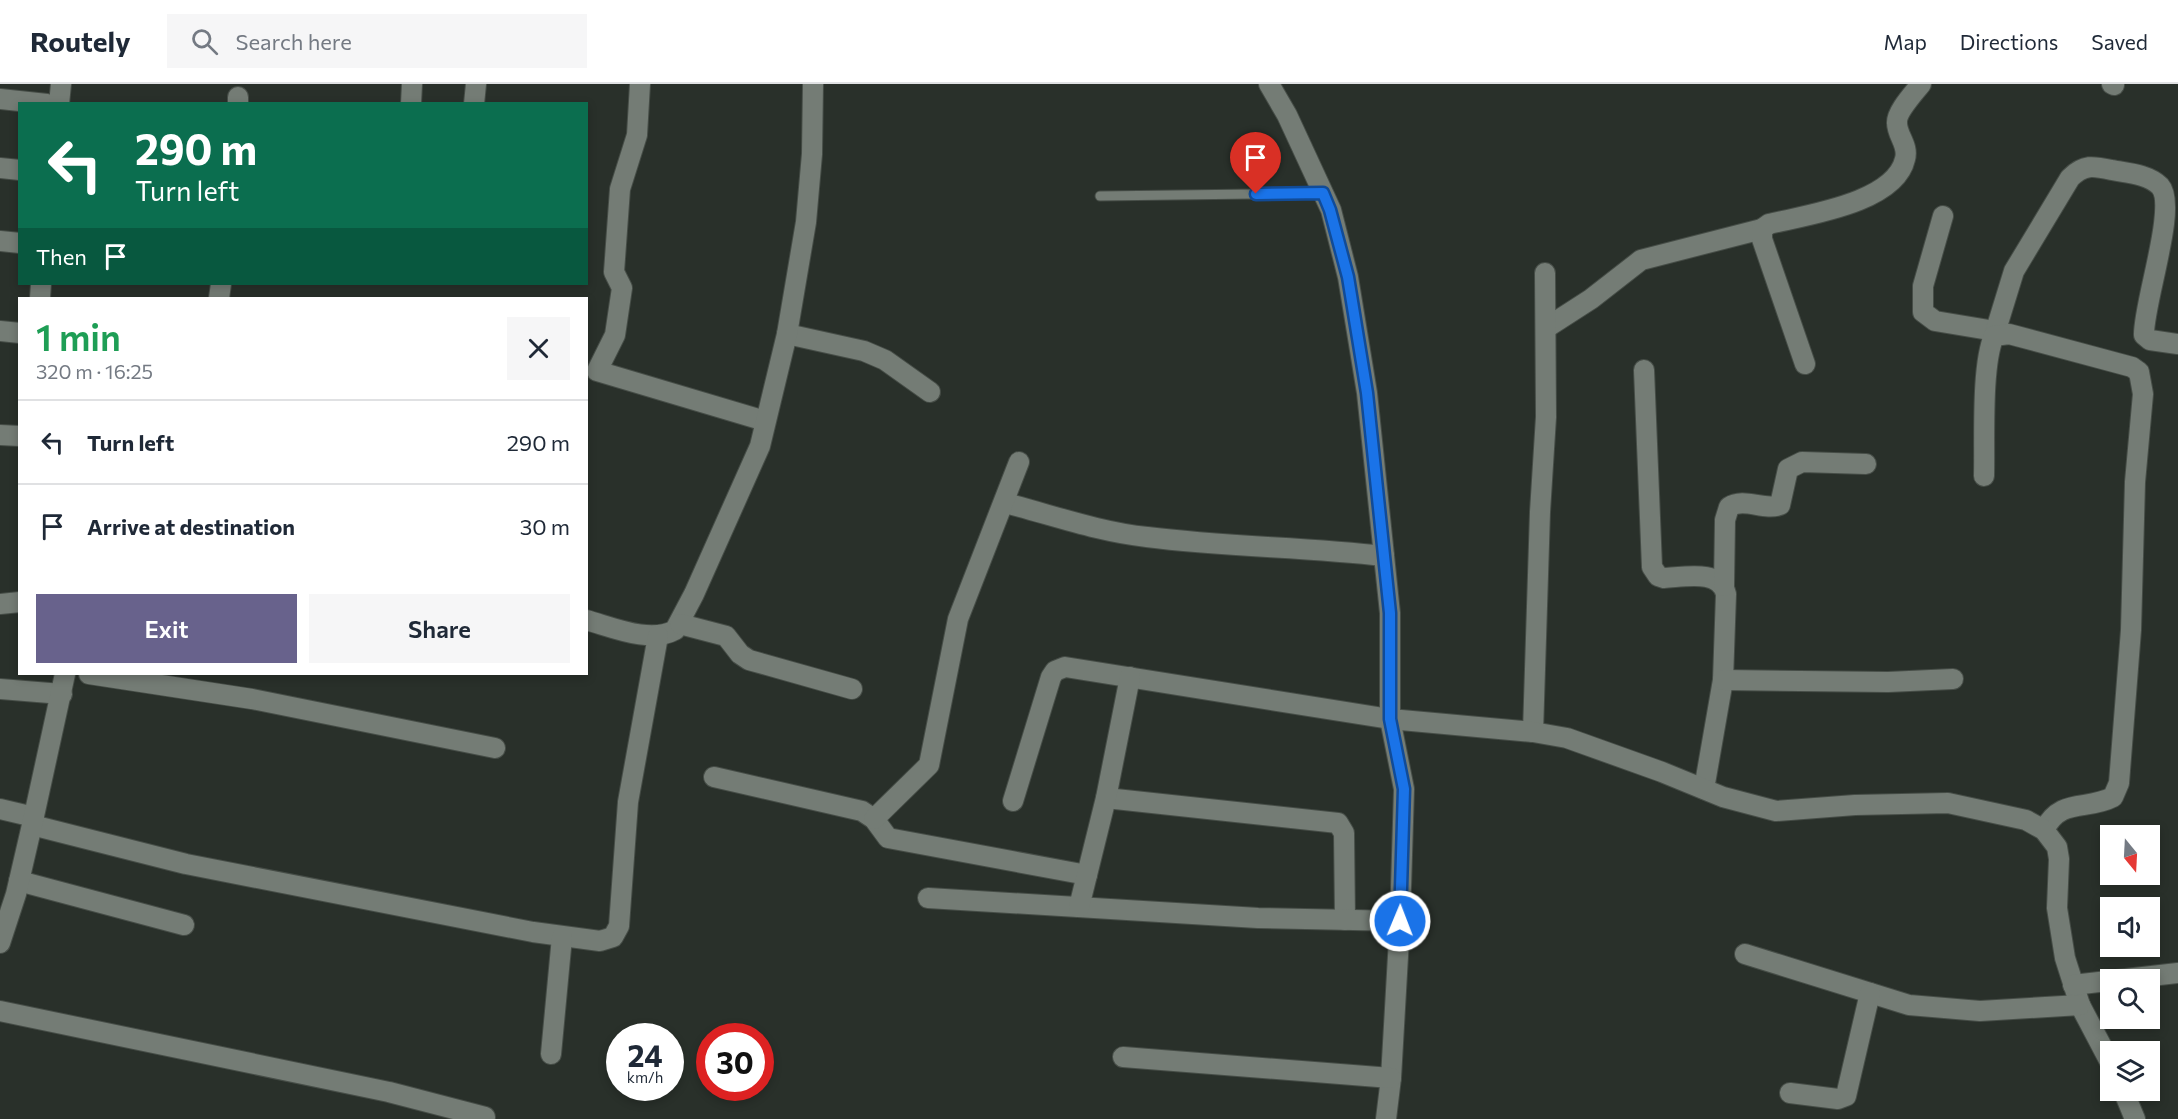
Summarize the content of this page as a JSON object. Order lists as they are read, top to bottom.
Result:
{
  "north": "bottom",
  "page": {
    "header": "Routely",
    "search": "Search here",
    "nav": ["Map", "Directions", "Saved"],
    "turn": ["290 m", "Turn left"],
    "then": "Then",
    "heading": ["1 min", "320 m · 16:25"],
    "list": [
      {
        "name": "Turn left",
        "value": "290 m"
      },
      {
        "name": "Arrive at destination",
        "value": "30 m"
      }
    ],
    "buttons": ["Exit", "Share"],
    "speed": "24 km/h",
    "limit": "30"
  }
}
